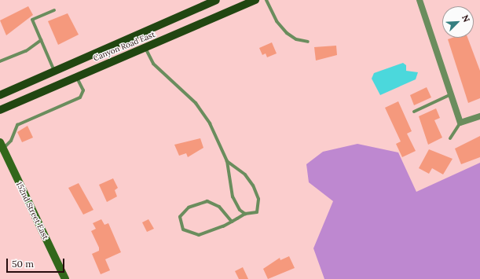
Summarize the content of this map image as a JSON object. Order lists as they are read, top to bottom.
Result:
{
  "streets": {
    "main road": ["Canyon Road East"],
    "street": ["152nd Street East"]
  },
  "scale_bar": "50 m",
  "north": "top right"
}
